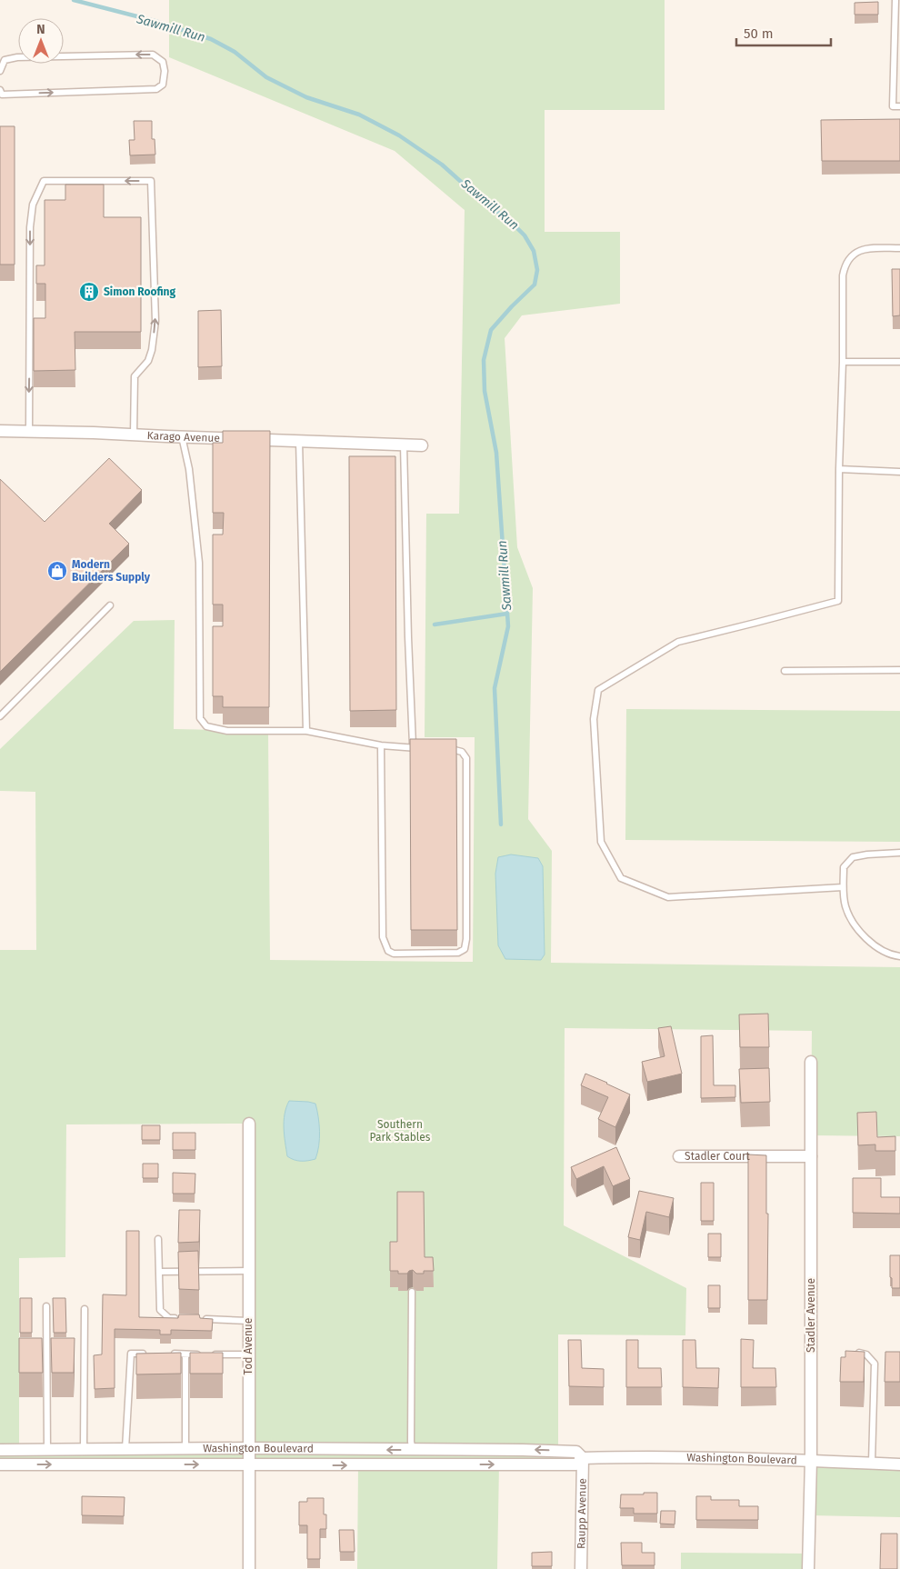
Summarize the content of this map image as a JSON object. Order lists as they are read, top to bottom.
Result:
{
  "streets": {
    "street": [
      "Karago Avenue",
      "Stadler Court",
      "Stadler Avenue",
      "Tod Avenue",
      "Washington Boulevard",
      "Raupp Avenue"
    ]
  },
  "crossings": [
    ["Stadler Court", "Stadler Avenue"],
    ["Stadler Avenue", "Washington Boulevard"],
    ["Tod Avenue", "Washington Boulevard"],
    ["Washington Boulevard", "Raupp Avenue"]
  ],
  "water": ["Sawmill Run"],
  "parks": ["Southern Park Stables"],
  "places": {
    "building": ["Simon Roofing"],
    "shop": ["Modern Builders Supply"]
  },
  "scale_bar": "50 m",
  "north": "top"
}
